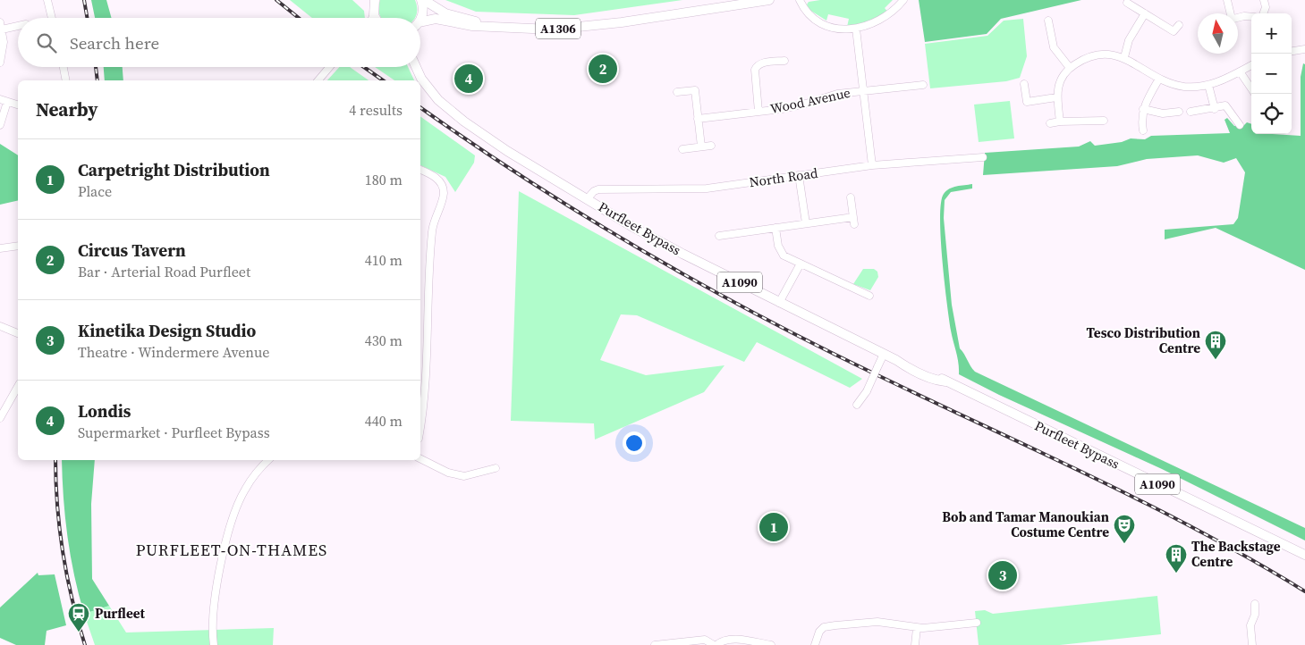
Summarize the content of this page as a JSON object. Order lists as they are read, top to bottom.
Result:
{
  "streets": {
    "main road": ["A1306", "Purfleet Bypass", "A1090"],
    "street": ["Wood Avenue", "North Road"]
  },
  "crossings": [
    ["North Road", "Purfleet Bypass"]
  ],
  "districts": ["PURFLEET-ON-THAMES"],
  "places": {
    "building": ["Tesco Distribution Centre", "The Backstage Centre"],
    "theatre": ["Bob and Tamar Manoukian Costume Centre"],
    "station": ["Purfleet"]
  },
  "north": "top",
  "page": {
    "map_buttons": ["+", "−"],
    "search": "Search here",
    "pins": [
      "2",
      "4",
      "1",
      "3"
    ],
    "heading": ["Nearby", "4 results"],
    "list": [
      {
        "mark": "1",
        "name": "Carpetright Distribution",
        "note": "Place",
        "value": "180 m"
      },
      {
        "mark": "2",
        "name": "Circus Tavern",
        "note": "Bar · Arterial Road Purfleet",
        "value": "410 m"
      },
      {
        "mark": "3",
        "name": "Kinetika Design Studio",
        "note": "Theatre · Windermere Avenue",
        "value": "430 m"
      },
      {
        "mark": "4",
        "name": "Londis",
        "note": "Supermarket · Purfleet Bypass",
        "value": "440 m"
      }
    ]
  }
}
